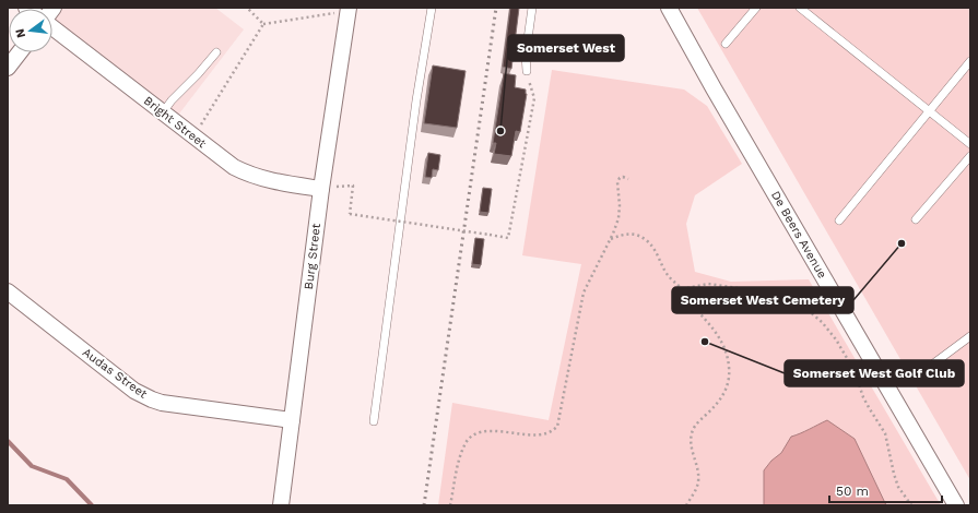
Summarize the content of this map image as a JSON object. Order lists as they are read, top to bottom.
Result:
{
  "streets": {
    "street": [
      "Bright Street",
      "De Beers Avenue",
      "Burg Street",
      "Audas Street"
    ]
  },
  "crossings": [
    ["Bright Street", "Burg Street"],
    ["Burg Street", "Audas Street"]
  ],
  "places": ["Somerset West", "Somerset West Cemetery", "Somerset West Golf Club"],
  "scale_bar": "50 m",
  "north": "left"
}
